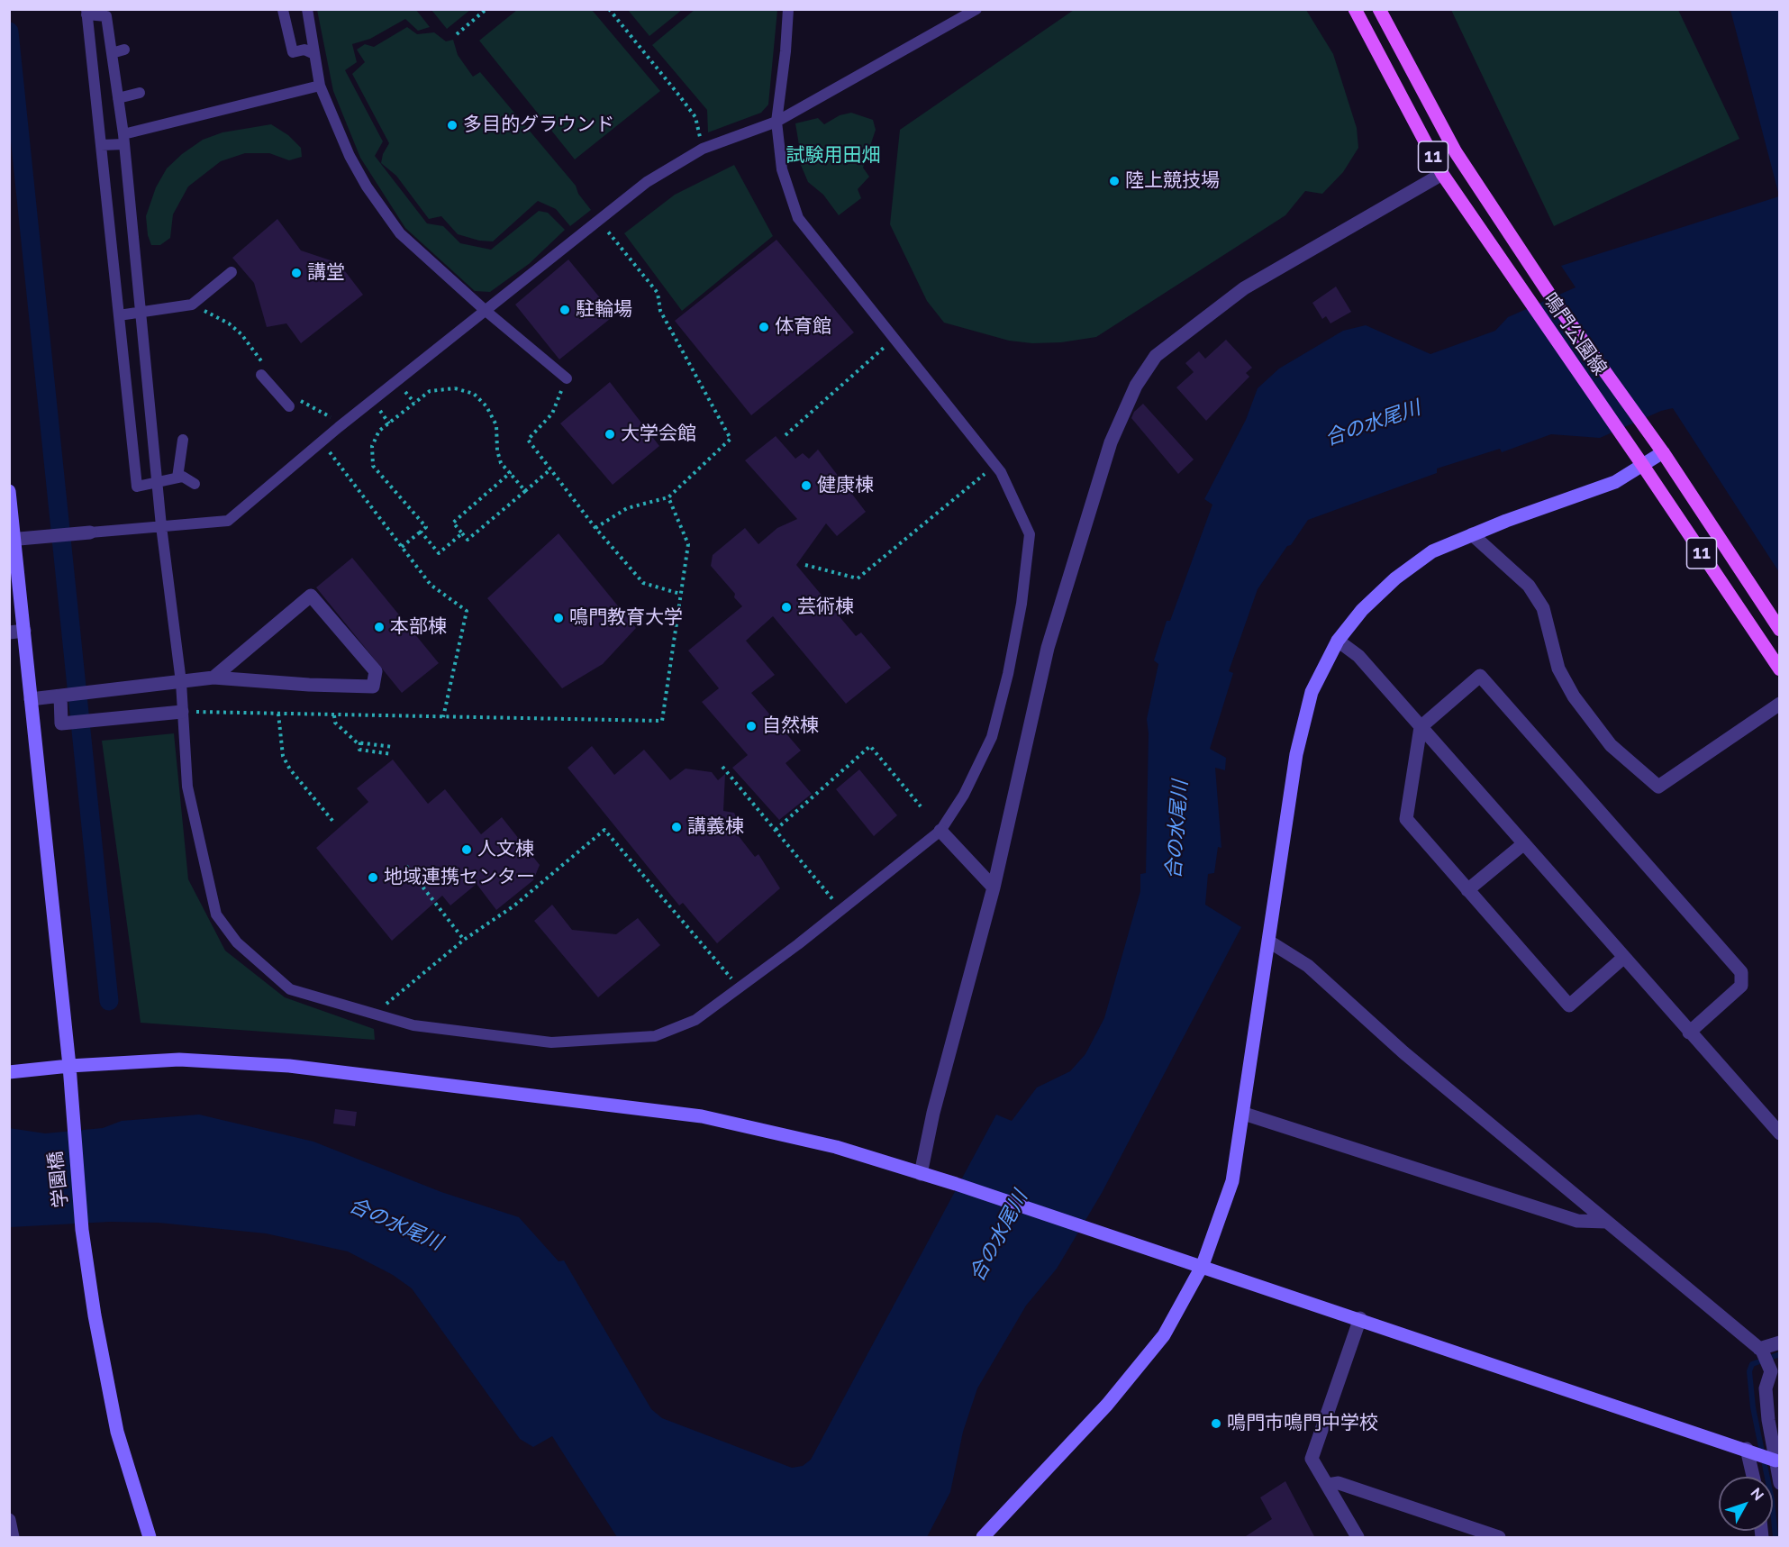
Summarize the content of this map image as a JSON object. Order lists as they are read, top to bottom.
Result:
{
  "streets": {
    "main road": ["11", "鳴門公園線"],
    "street": ["学園橋"]
  },
  "water": ["合の水尾川"],
  "parks": ["試験用田畑"],
  "places": [
    "多目的グラウンド",
    "陸上競技場",
    "講堂",
    "駐輪場",
    "体育館",
    "大学会館",
    "健康棟",
    "芸術棟",
    "鳴門教育大学",
    "本部棟",
    "自然棟",
    "講義棟",
    "人文棟",
    "地域連携センター",
    "鳴門市鳴門中学校"
  ],
  "north": "top right"
}
